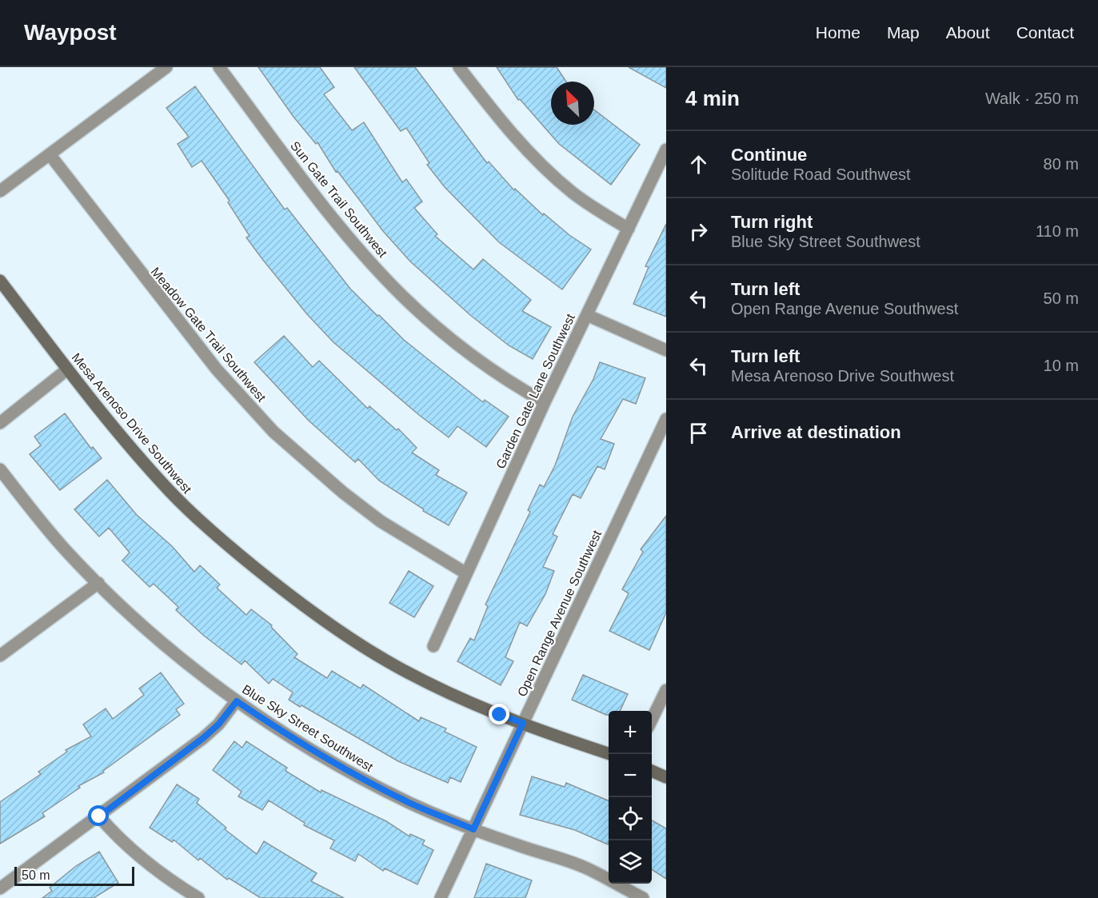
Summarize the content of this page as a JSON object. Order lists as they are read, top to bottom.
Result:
{
  "streets": {
    "street": [
      "Sun Gate Trail Southwest",
      "Meadow Gate Trail Southwest",
      "Garden Gate Lane Southwest",
      "Mesa Arenoso Drive Southwest",
      "Open Range Avenue Southwest",
      "Blue Sky Street Southwest"
    ]
  },
  "crossings": [
    ["Sun Gate Trail Southwest", "Garden Gate Lane Southwest"],
    ["Meadow Gate Trail Southwest", "Garden Gate Lane Southwest"],
    ["Mesa Arenoso Drive Southwest", "Open Range Avenue Southwest"],
    ["Open Range Avenue Southwest", "Blue Sky Street Southwest"]
  ],
  "scale_bar": "50 m",
  "north": "top left",
  "page": {
    "header": "Waypost",
    "nav": [
      "Home",
      "Map",
      "About",
      "Contact"
    ],
    "heading": ["4 min", "Walk · 250 m"],
    "list": [
      ["Continue", "Solitude Road Southwest", "80 m"],
      ["Turn right", "Blue Sky Street Southwest", "110 m"],
      ["Turn left", "Open Range Avenue Southwest", "50 m"],
      ["Turn left", "Mesa Arenoso Drive Southwest", "10 m"],
      "Arrive at destination"
    ],
    "map_buttons": ["+", "−"],
    "scale": "50 m"
  }
}
